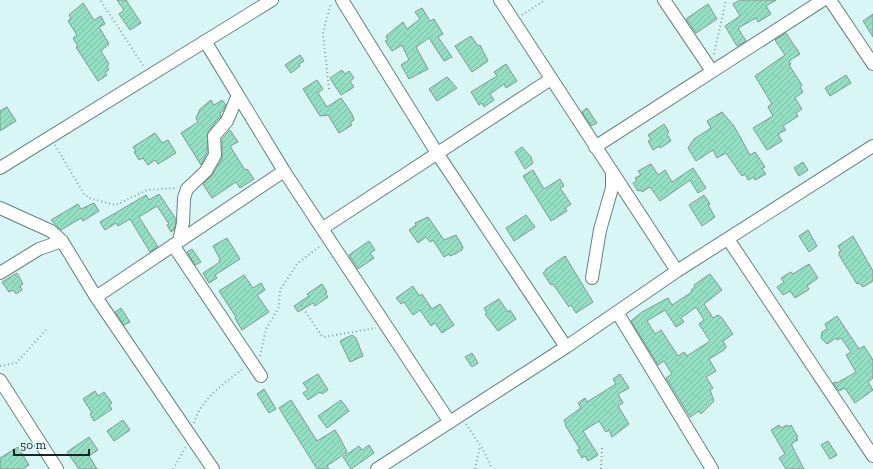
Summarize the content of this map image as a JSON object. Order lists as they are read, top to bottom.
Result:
{
  "scale_bar": "50 m"
}
